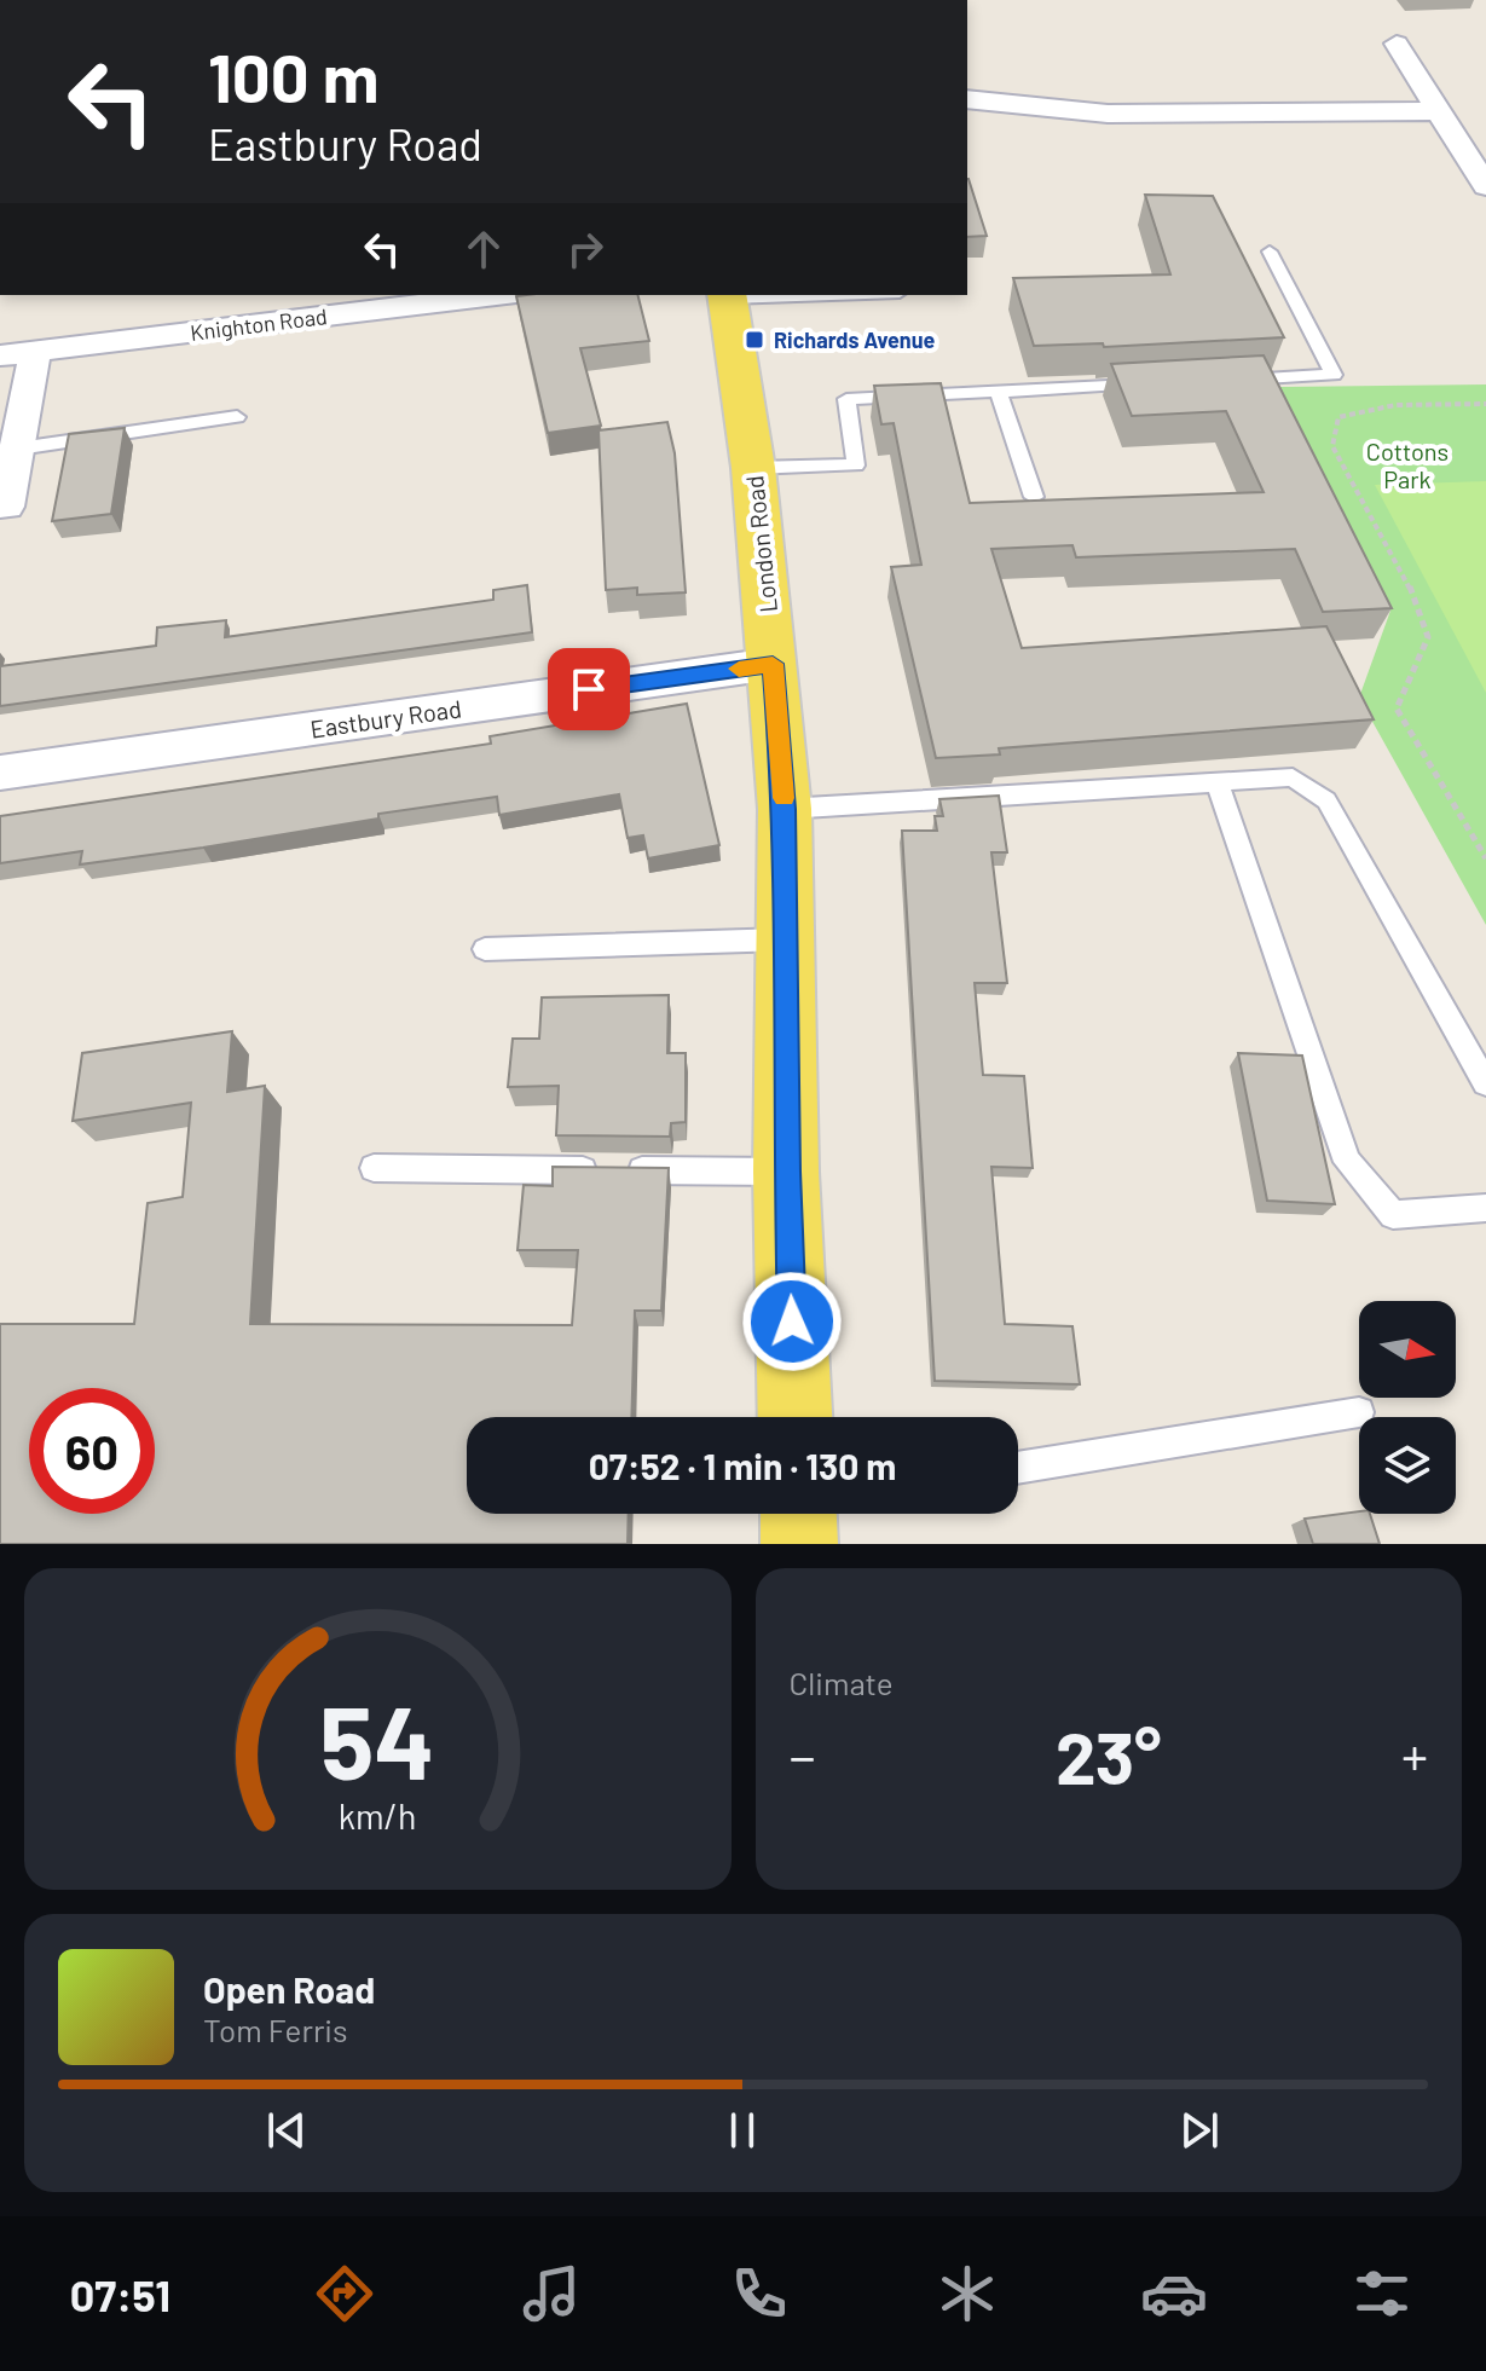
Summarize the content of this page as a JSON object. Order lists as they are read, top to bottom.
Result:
{
  "streets": {
    "main road": ["London Road"],
    "street": ["Knighton Road", "Eastbury Road"]
  },
  "crossings": [
    ["London Road", "Eastbury Road"]
  ],
  "parks": ["Cottons Park"],
  "places": {
    "transit": ["Richards Avenue"]
  },
  "north": "right",
  "page": {
    "turn": ["100 m", "Eastbury Road"],
    "limit": "60",
    "trip": "07:52 · 1 min · 130 m",
    "tile": "Climate",
    "heat": ["−", "23°", "+"],
    "song": ["Open Road", "Tom Ferris"],
    "tabs": "07:51",
    "gauge": ["54", "km/h"]
  }
}
